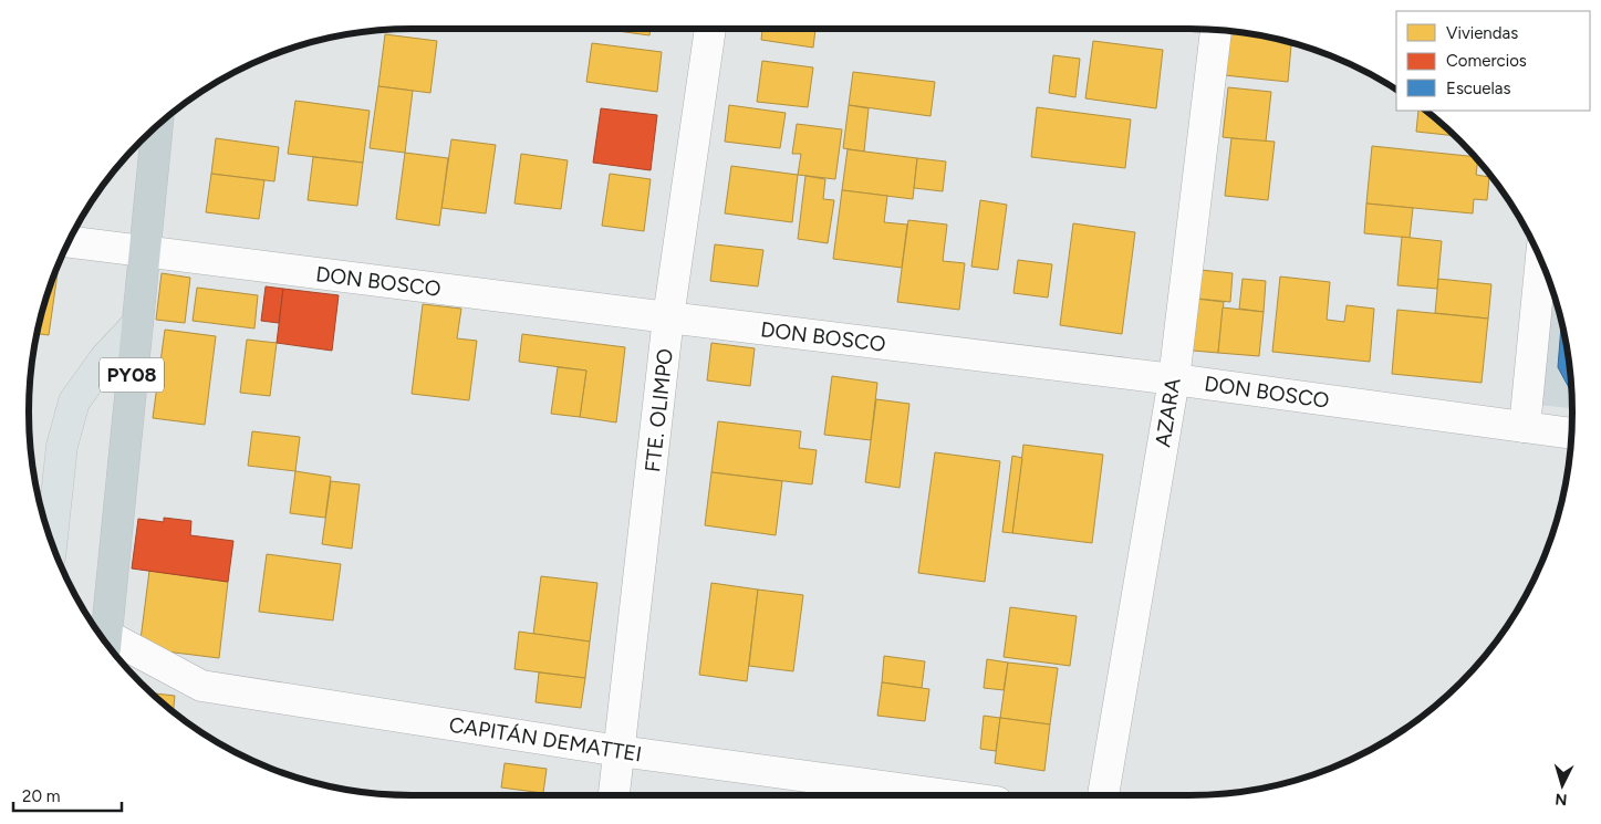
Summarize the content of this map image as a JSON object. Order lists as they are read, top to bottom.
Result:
{
  "streets": {
    "highway": ["PY08"],
    "street": [
      "DON BOSCO",
      "FTE. OLIMPO",
      "AZARA",
      "CAPITÁN DEMATTEI"
    ]
  },
  "crossings": [
    ["DON BOSCO", "PY08"],
    ["DON BOSCO", "FTE. OLIMPO"],
    ["DON BOSCO", "AZARA"],
    ["FTE. OLIMPO", "CAPITÁN DEMATTEI"]
  ],
  "legend": ["Viviendas", "Comercios", "Escuelas"],
  "scale_bar": "20 m",
  "north": "bottom"
}
